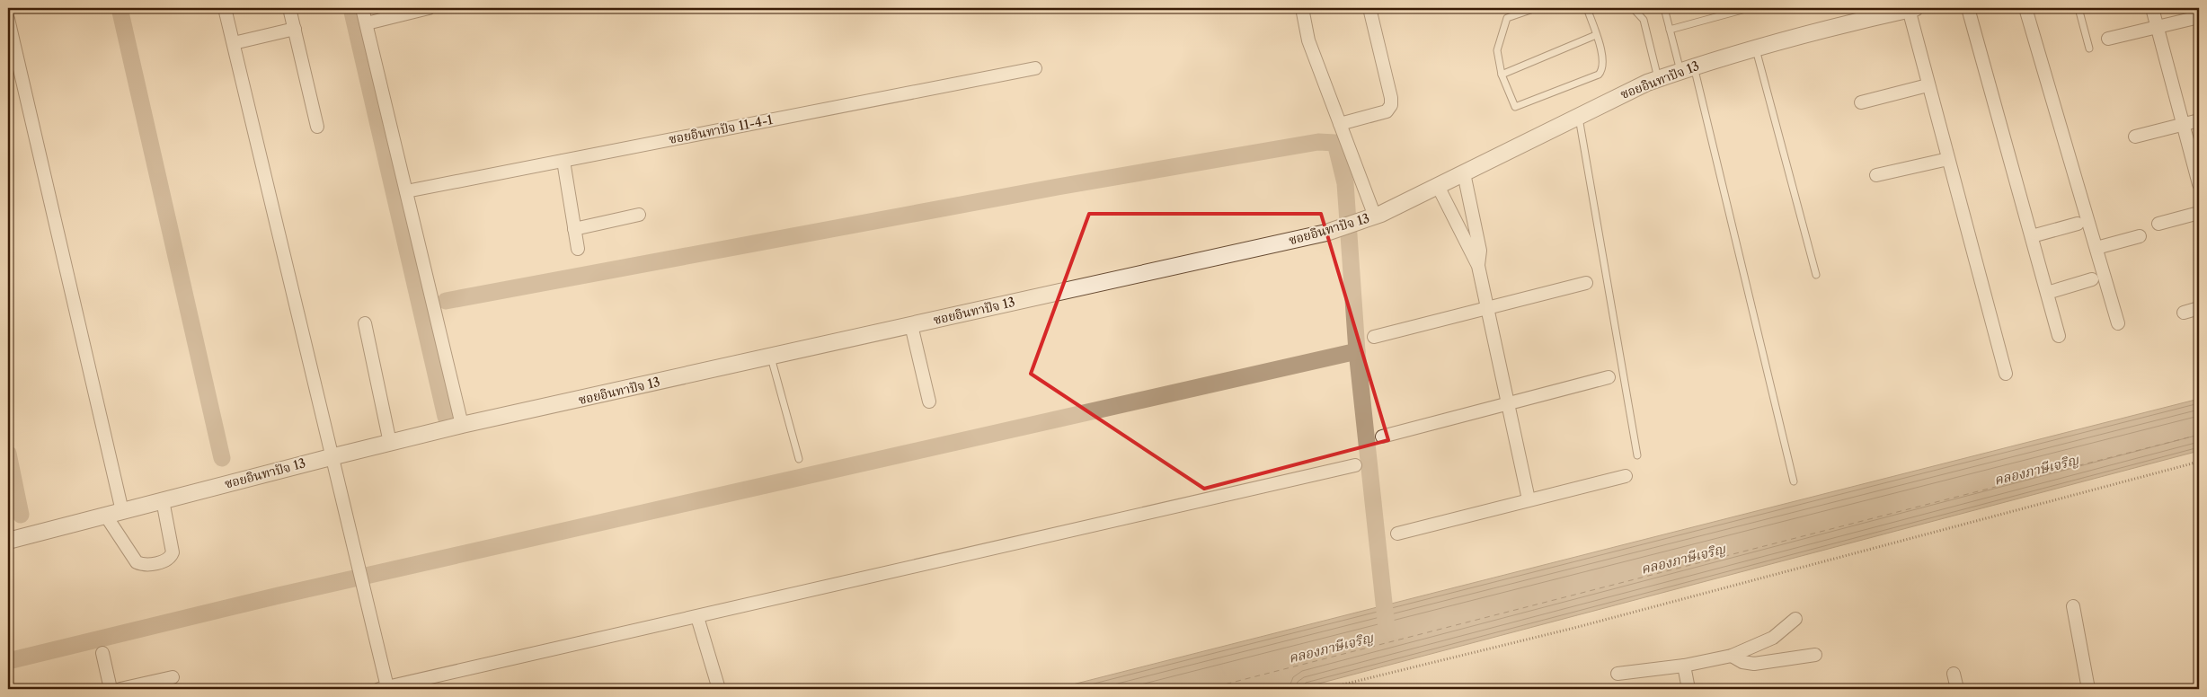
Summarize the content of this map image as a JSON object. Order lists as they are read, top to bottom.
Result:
{
  "streets": {
    "street": ["ซอยอินทาปัจ 13", "ซอยอินทาปัจ 11-4-1"]
  },
  "water": ["คลองภาษีเจริญ"]
}
